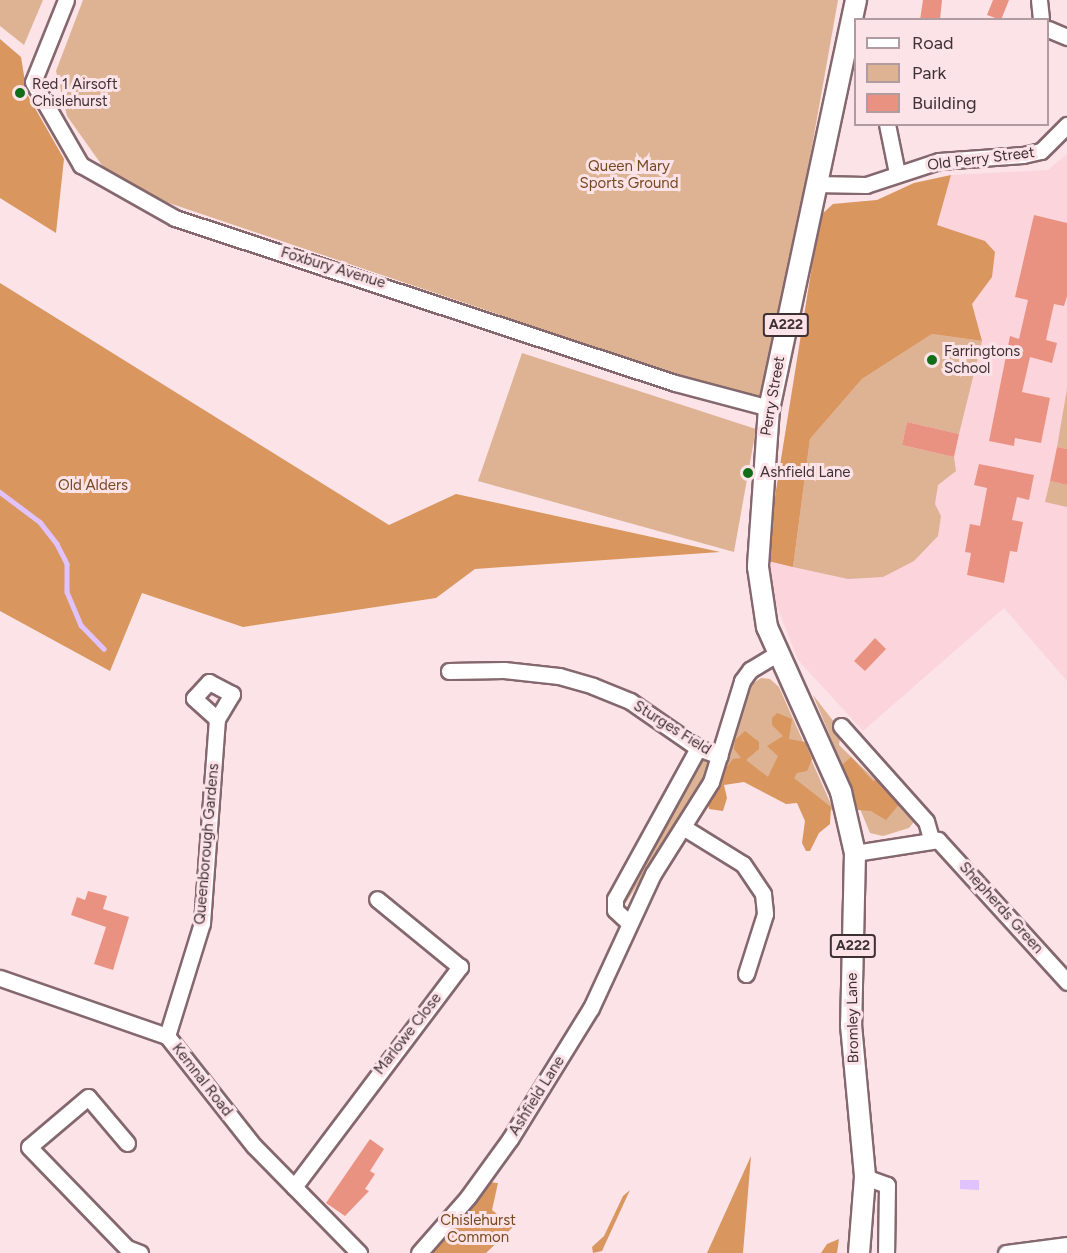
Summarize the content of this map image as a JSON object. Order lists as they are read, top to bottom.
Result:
{
  "streets": {
    "main road": ["A222", "Perry Street", "Bromley Lane"],
    "street": [
      "Old Perry Street",
      "Foxbury Avenue",
      "Sturges Field",
      "Queenborough Gardens",
      "Shepherds Green",
      "Marlowe Close",
      "Kemnal Road",
      "Ashfield Lane"
    ]
  },
  "crossings": [
    ["Old Perry Street", "Perry Street"],
    ["Foxbury Avenue", "Perry Street"],
    ["Perry Street", "Bromley Lane"],
    ["Perry Street", "Ashfield Lane"],
    ["Sturges Field", "Ashfield Lane"],
    ["Queenborough Gardens", "Kemnal Road"],
    ["Bromley Lane", "Ashfield Lane"],
    ["Marlowe Close", "Kemnal Road"]
  ],
  "parks": ["Queen Mary Sports Ground", "Old Alders", "Chislehurst Common"],
  "places": ["Red 1 Airsoft Chislehurst", "Farringtons School", "Ashfield Lane"],
  "legend": ["Road", "Park", "Building"]
}
